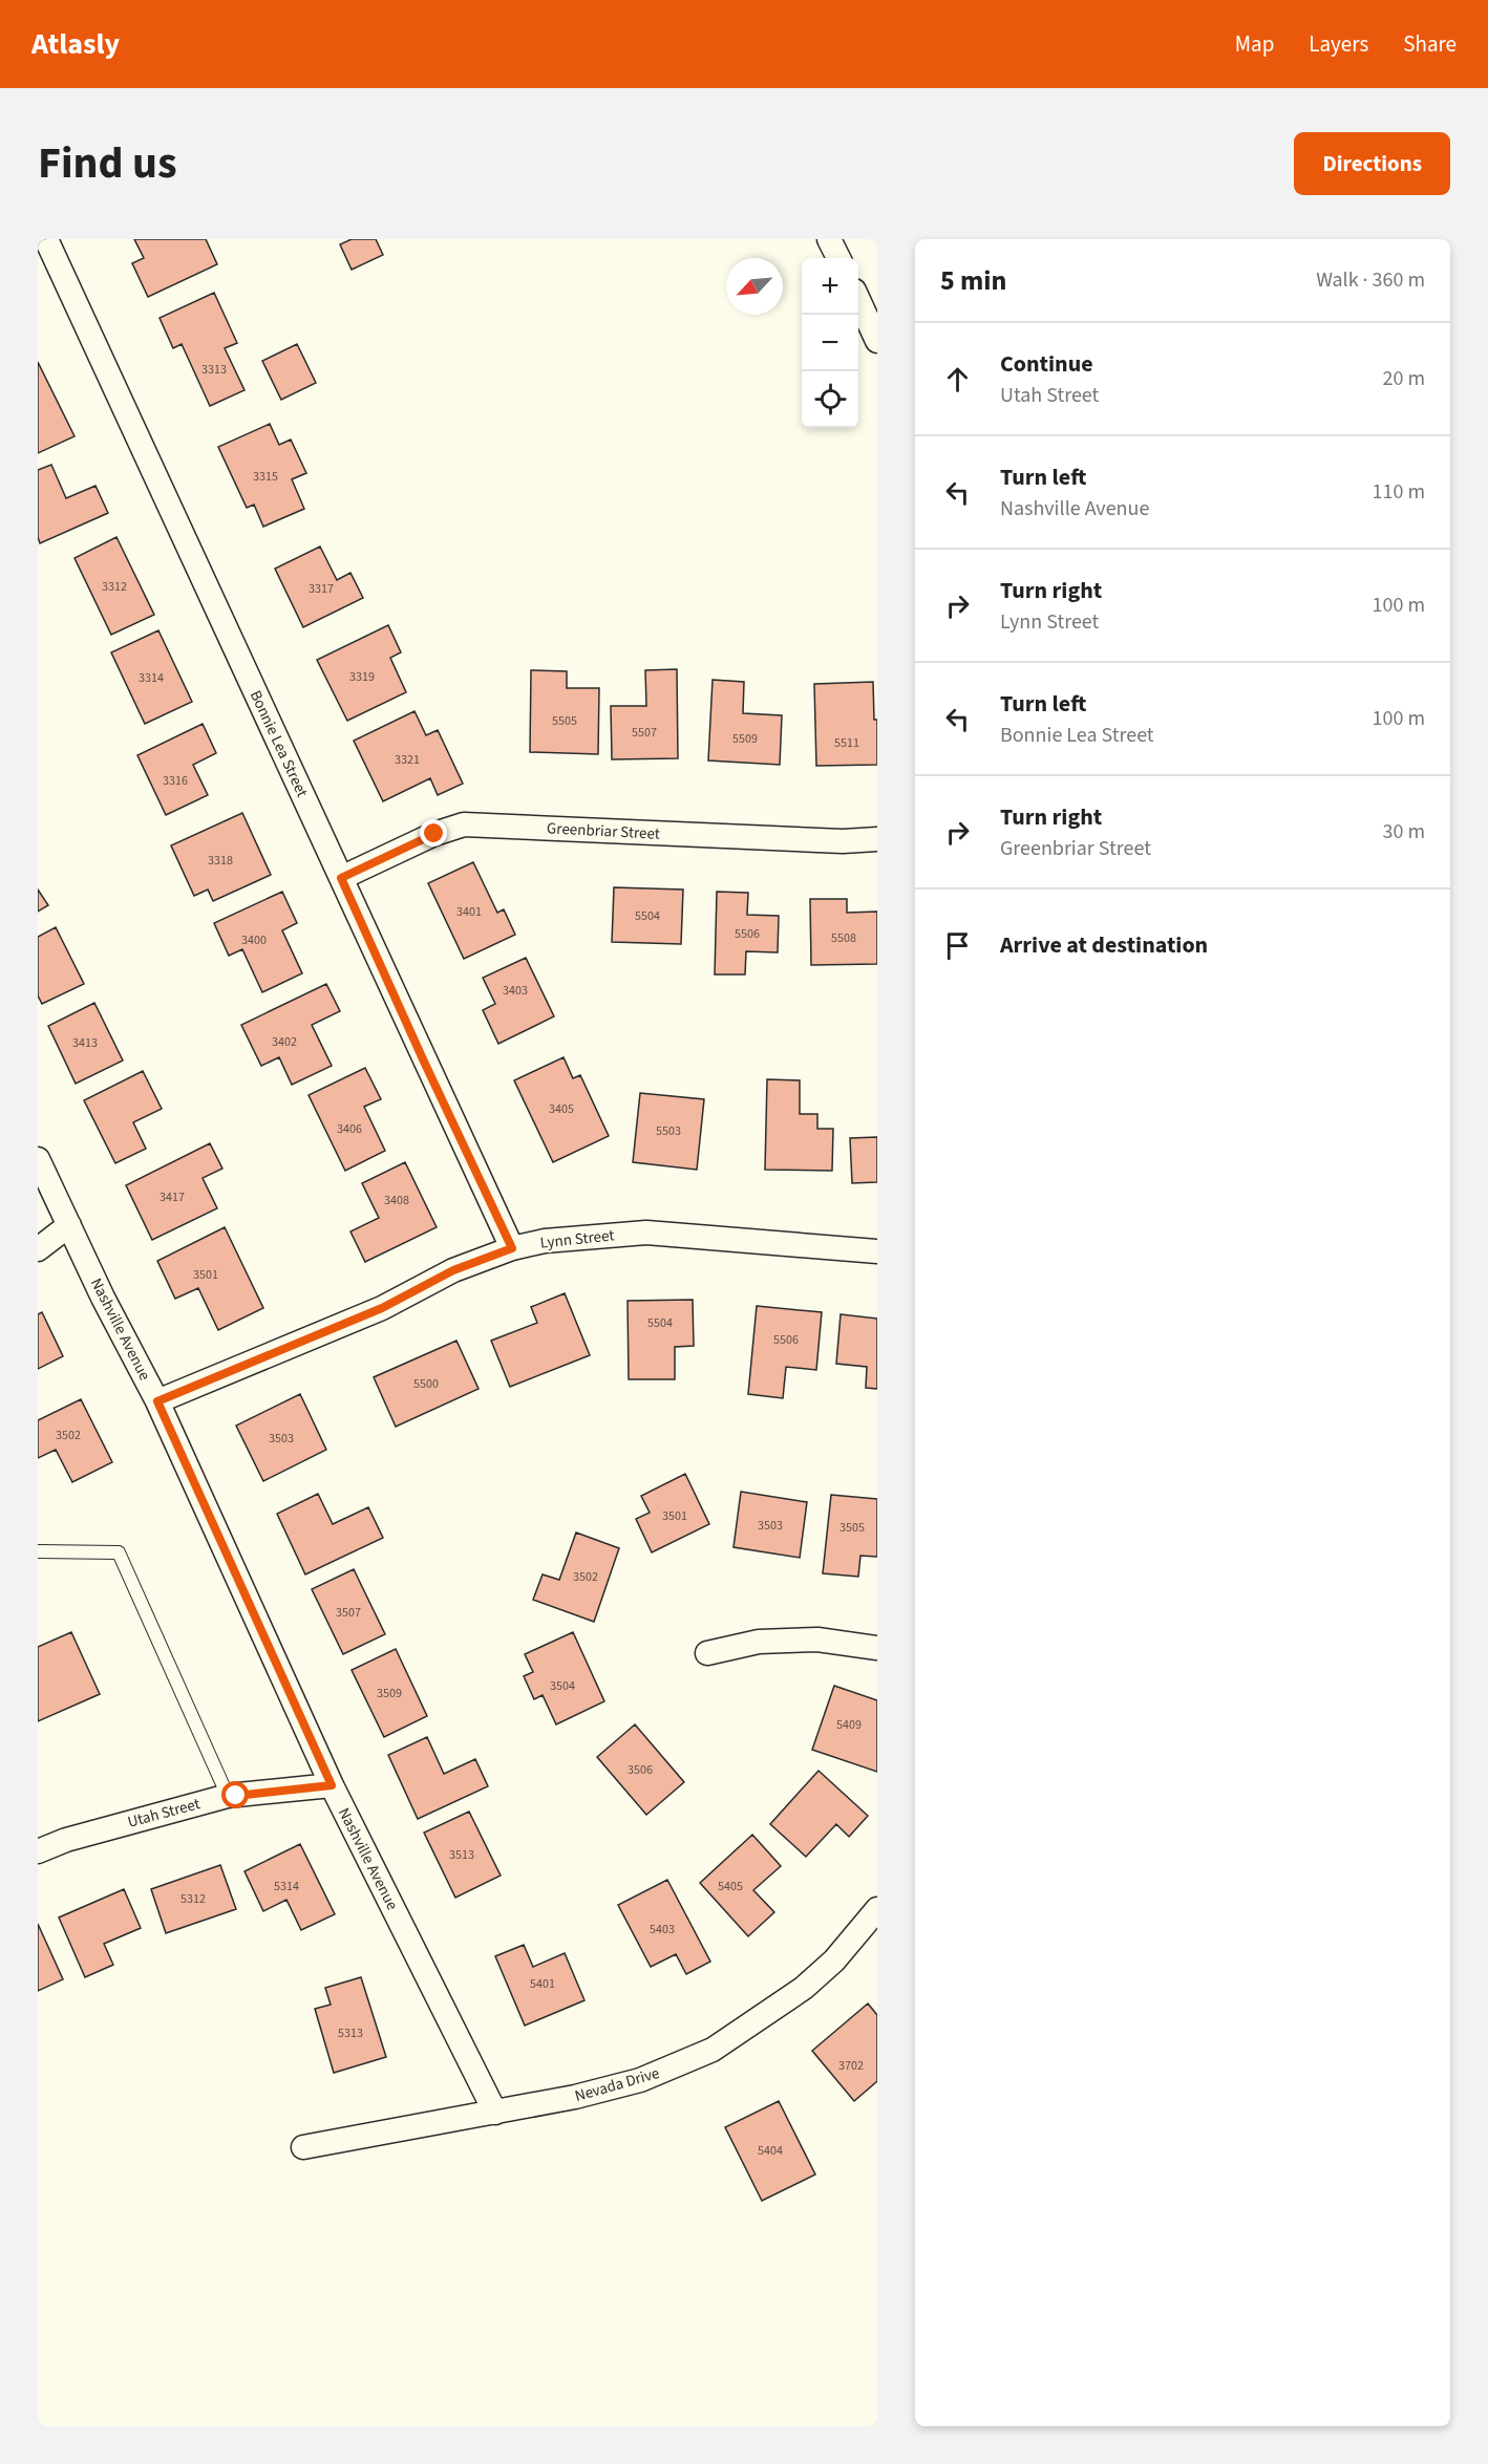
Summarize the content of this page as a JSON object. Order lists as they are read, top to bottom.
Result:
{
  "streets": {
    "street": [
      "Bonnie Lea Street",
      "Greenbriar Street",
      "Lynn Street",
      "Nashville Avenue",
      "Utah Street",
      "Nevada Drive"
    ]
  },
  "crossings": [
    ["Bonnie Lea Street", "Greenbriar Street"],
    ["Bonnie Lea Street", "Lynn Street"],
    ["Lynn Street", "Nashville Avenue"],
    ["Nashville Avenue", "Utah Street"],
    ["Nashville Avenue", "Nevada Drive"]
  ],
  "house_numbers": [
    "3313",
    "3315",
    "3312",
    "3317",
    "3319",
    "3314",
    "5505",
    "5507",
    "5509",
    "5511",
    "3321",
    "3316",
    "3318",
    "3401",
    "5504",
    "5506",
    "5508",
    "3400",
    "3403",
    "3402",
    "3413",
    "3405",
    "3406",
    "5503",
    "3417",
    "3408",
    "3501",
    "5504",
    "5506",
    "5500",
    "3502",
    "3503",
    "3501",
    "3503",
    "3505",
    "3502",
    "3507",
    "3504",
    "3509",
    "5409",
    "3506",
    "3513",
    "5314",
    "5405",
    "5312",
    "5403",
    "5401",
    "5313",
    "3702",
    "5404"
  ],
  "north": "bottom left",
  "page": {
    "header": "Atlasly",
    "nav": ["Map", "Layers", "Share"],
    "title": "Find us",
    "buttons": "Directions",
    "heading": ["5 min", "Walk · 360 m"],
    "map_buttons": ["+", "−"],
    "list": [
      ["Continue", "Utah Street", "20 m"],
      ["Turn left", "Nashville Avenue", "110 m"],
      ["Turn right", "Lynn Street", "100 m"],
      ["Turn left", "Bonnie Lea Street", "100 m"],
      ["Turn right", "Greenbriar Street", "30 m"],
      "Arrive at destination"
    ]
  }
}
